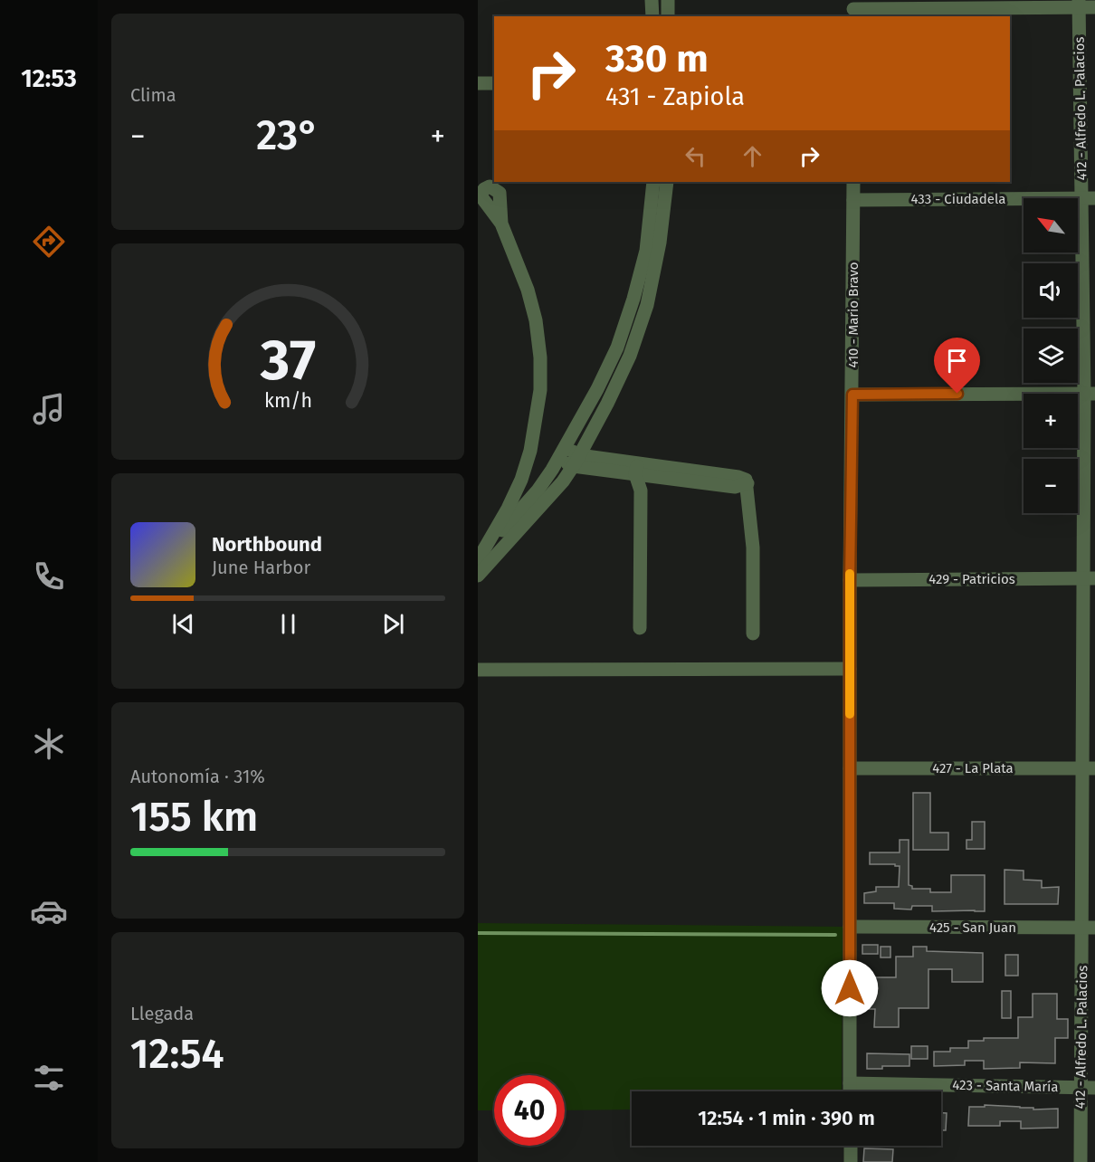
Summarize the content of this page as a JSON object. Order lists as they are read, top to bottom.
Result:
{
  "streets": {
    "street": [
      "412 - Alfredo L. Palacios",
      "433 - Ciudadela",
      "410 - Mario Bravo",
      "429 - Patricios",
      "427 - La Plata",
      "425 - San Juan",
      "423 - Santa María"
    ]
  },
  "crossings": [
    ["412 - Alfredo L. Palacios", "433 - Ciudadela"],
    ["412 - Alfredo L. Palacios", "429 - Patricios"],
    ["412 - Alfredo L. Palacios", "427 - La Plata"],
    ["412 - Alfredo L. Palacios", "425 - San Juan"],
    ["412 - Alfredo L. Palacios", "423 - Santa María"],
    ["433 - Ciudadela", "410 - Mario Bravo"],
    ["410 - Mario Bravo", "429 - Patricios"],
    ["410 - Mario Bravo", "427 - La Plata"],
    ["410 - Mario Bravo", "425 - San Juan"],
    ["410 - Mario Bravo", "423 - Santa María"]
  ],
  "north": "top left",
  "page": {
    "tabs": "12:53",
    "tile": [
      "Clima",
      ["Autonomía · 31%", "155 km"],
      ["Llegada", "12:54"]
    ],
    "turn": ["330 m", "431 - Zapiola"],
    "heat": ["−", "23°", "+"],
    "map_buttons": ["+", "−"],
    "song": ["Northbound", "June Harbor"],
    "limit": "40",
    "trip": "12:54 · 1 min · 390 m",
    "gauge": ["37", "km/h"]
  }
}
